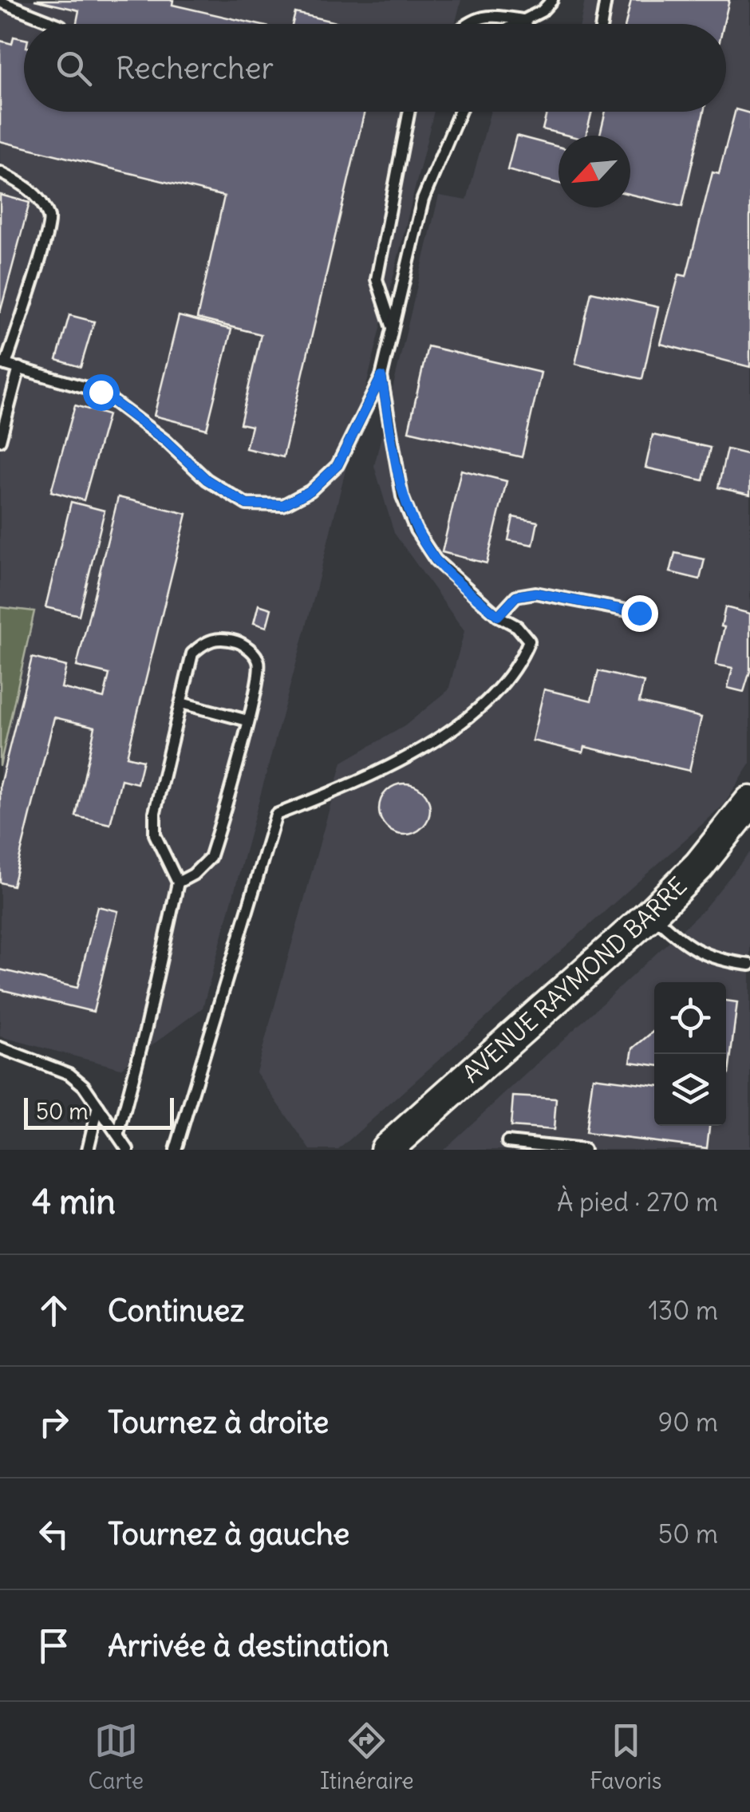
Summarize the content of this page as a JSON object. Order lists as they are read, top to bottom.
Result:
{
  "streets": {
    "main road": ["AVENUE RAYMOND BARRE"]
  },
  "scale_bar": "50 m",
  "north": "bottom left",
  "page": {
    "search": "Rechercher",
    "scale": "50 m",
    "heading": ["4 min", "À pied · 270 m"],
    "list": [
      ["Continuez", "130 m"],
      ["Tournez à droite", "90 m"],
      ["Tournez à gauche", "50 m"],
      "Arrivée à destination"
    ],
    "nav": ["Carte", "Itinéraire", "Favoris"]
  }
}
